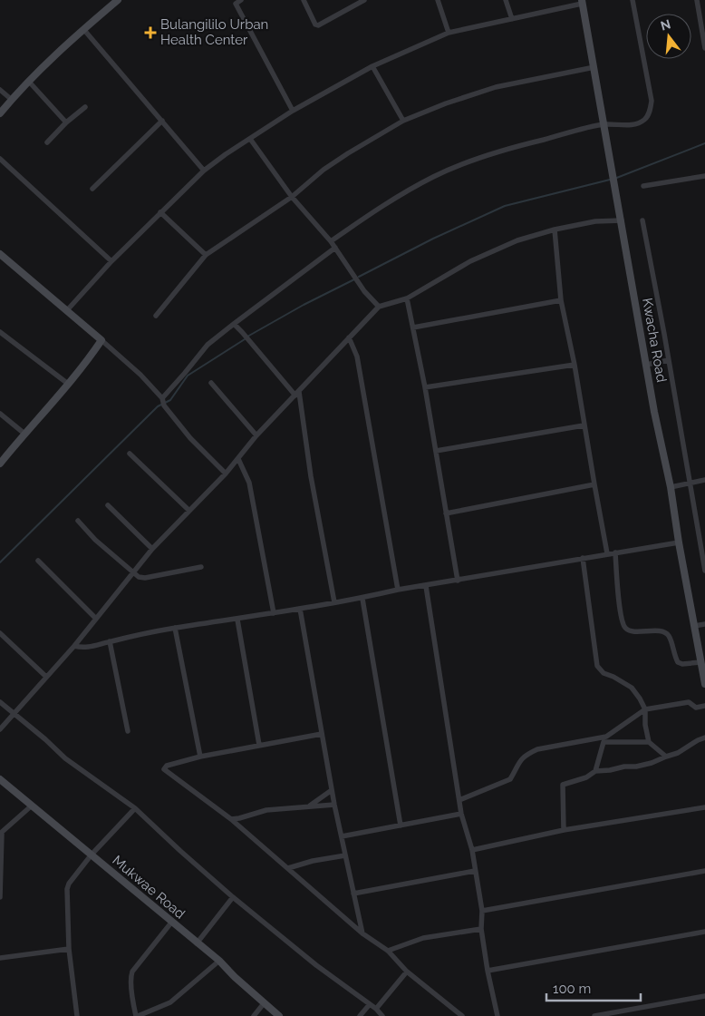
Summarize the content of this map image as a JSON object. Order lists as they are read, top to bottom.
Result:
{
  "streets": {
    "main road": ["Kwacha Road", "Mukwae Road"]
  },
  "places": {
    "health": ["Bulangililo Urban Health Center"]
  },
  "scale_bar": "100 m",
  "north": "top"
}
